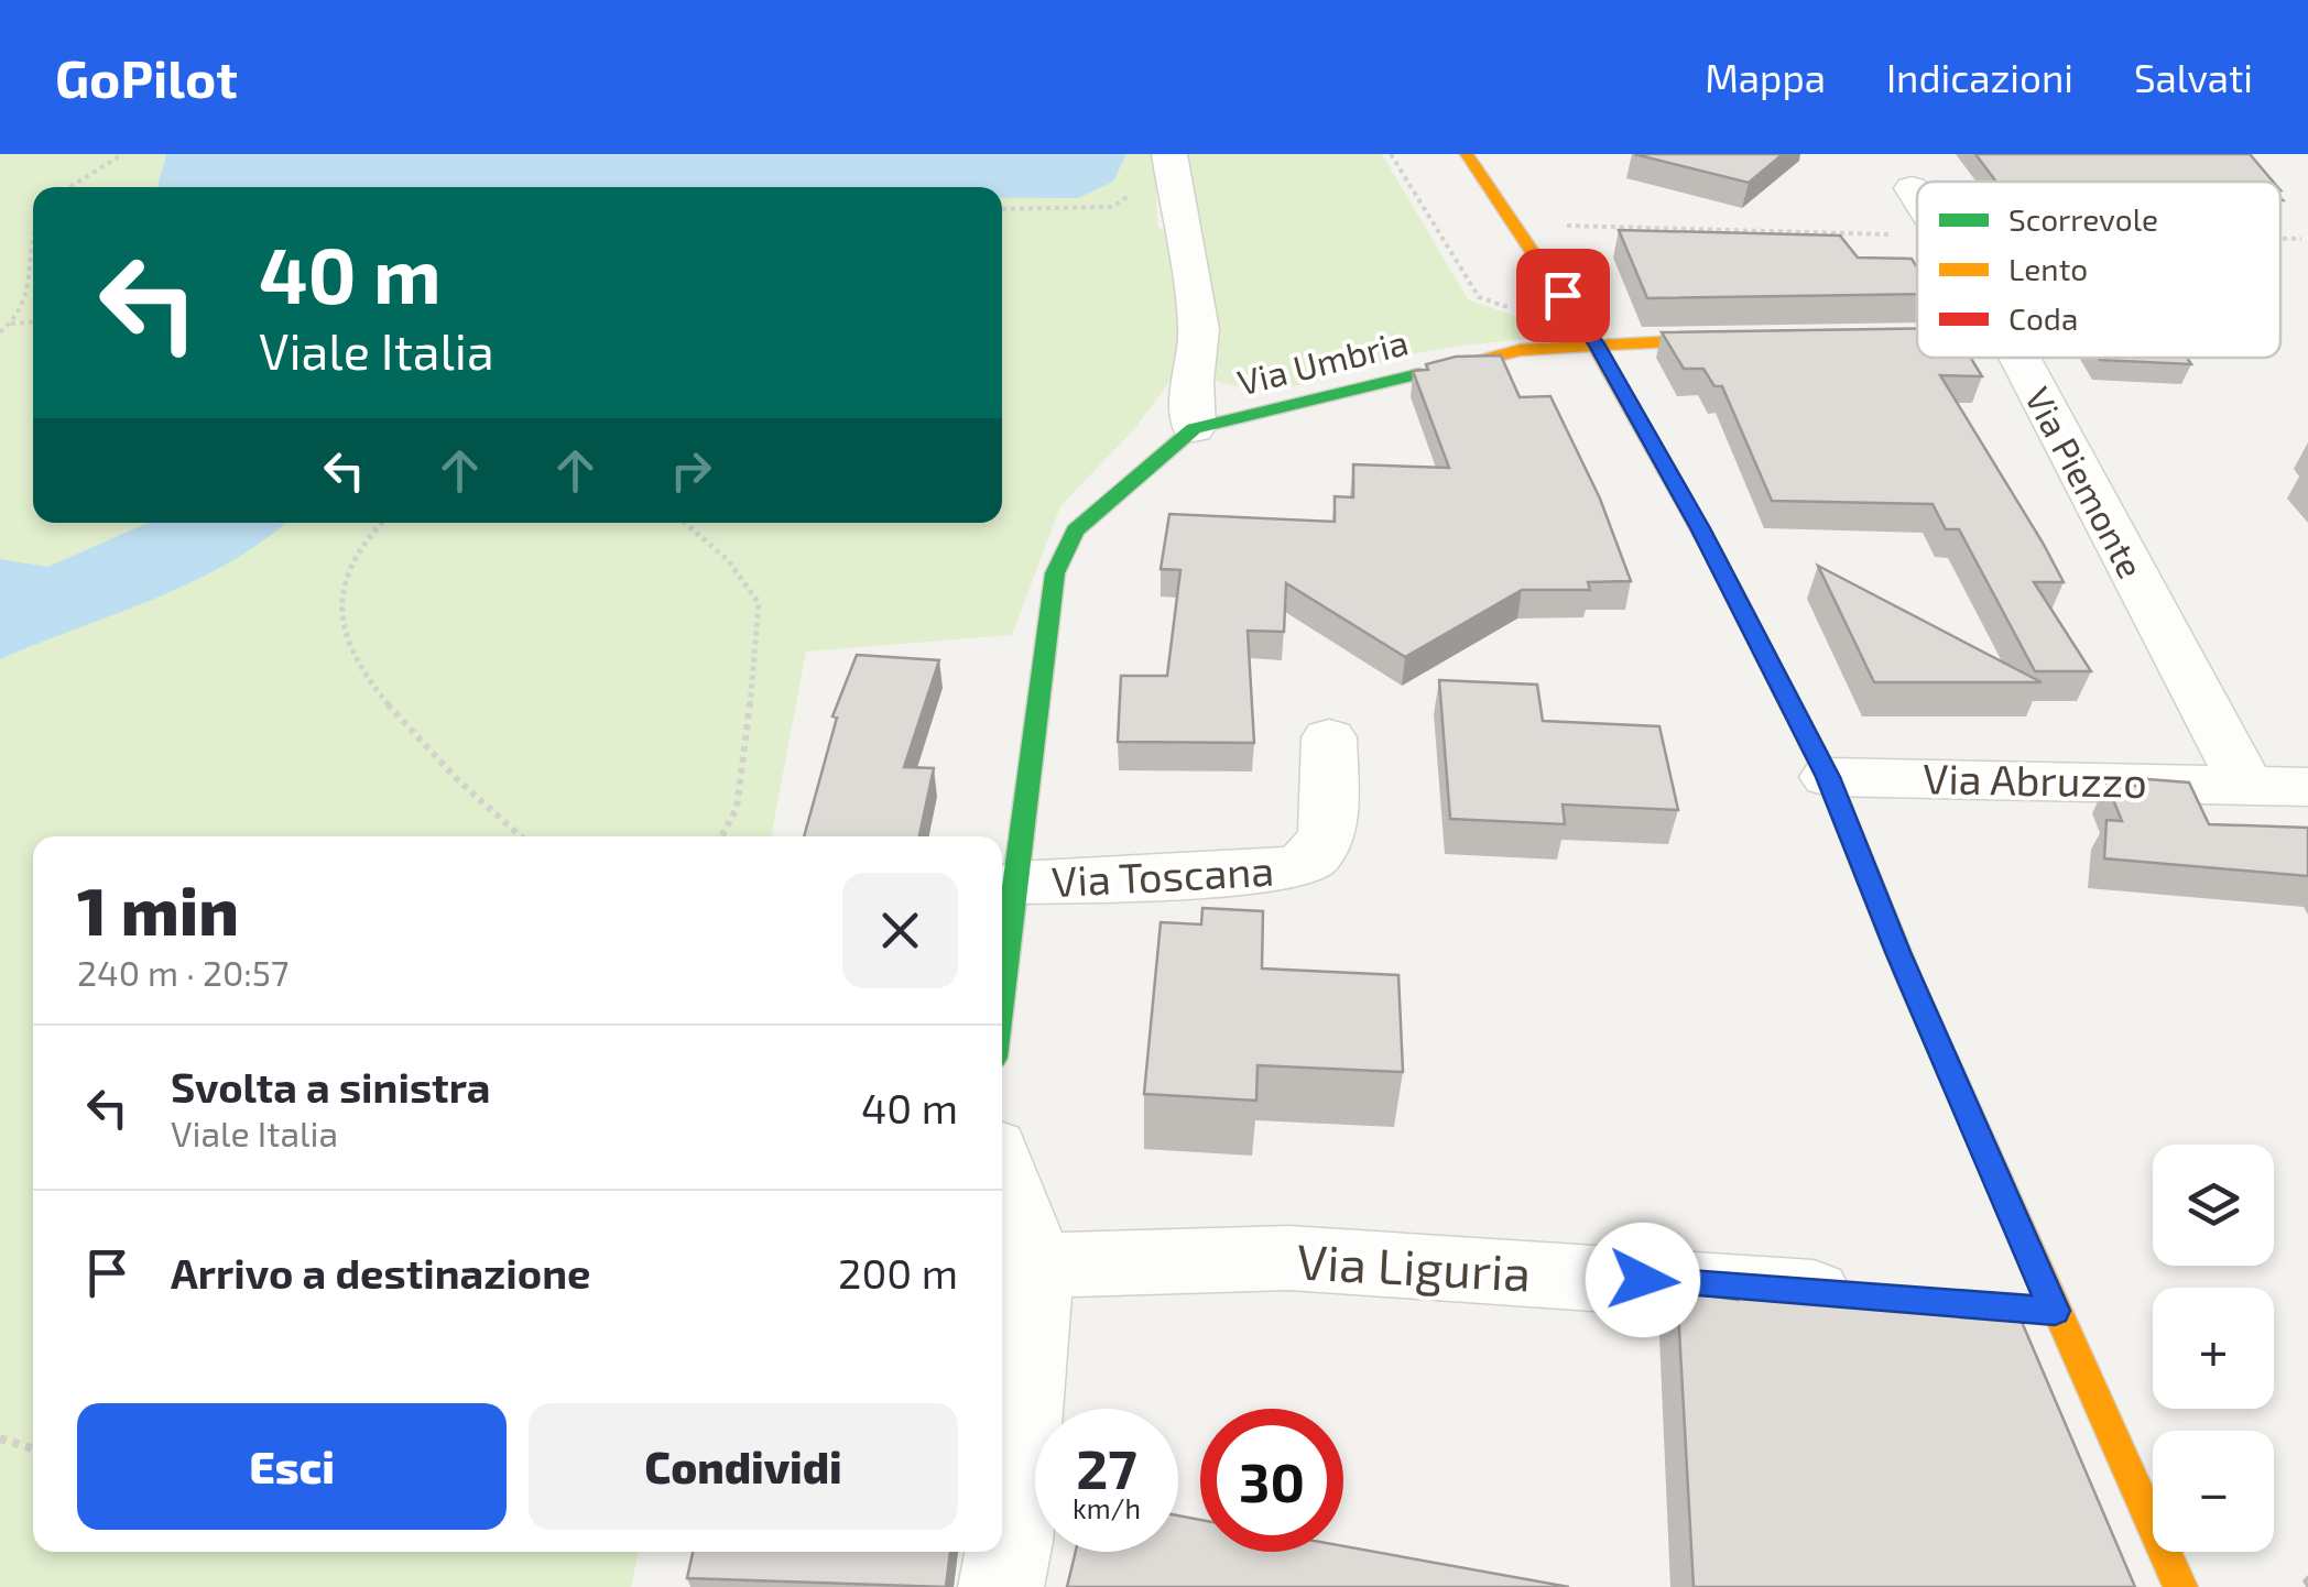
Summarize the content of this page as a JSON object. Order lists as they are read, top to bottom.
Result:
{
  "streets": {
    "street": [
      "Via Umbria",
      "Via Piemonte",
      "Via Abruzzo",
      "Via Toscana",
      "Via Liguria"
    ]
  },
  "crossings": [
    ["Via Piemonte", "Via Abruzzo"]
  ],
  "legend": ["Scorrevole", "Lento", "Coda"],
  "page": {
    "header": "GoPilot",
    "nav": ["Mappa", "Indicazioni", "Salvati"],
    "turn": ["40 m", "Viale Italia"],
    "heading": ["1 min", "240 m · 20:57"],
    "list": [
      {
        "name": "Svolta a sinistra",
        "note": "Viale Italia",
        "value": "40 m"
      },
      {
        "name": "Arrivo a destinazione",
        "value": "200 m"
      }
    ],
    "map_buttons": ["+", "−"],
    "buttons": ["Esci", "Condividi"],
    "speed": "27 km/h",
    "limit": "30"
  }
}
